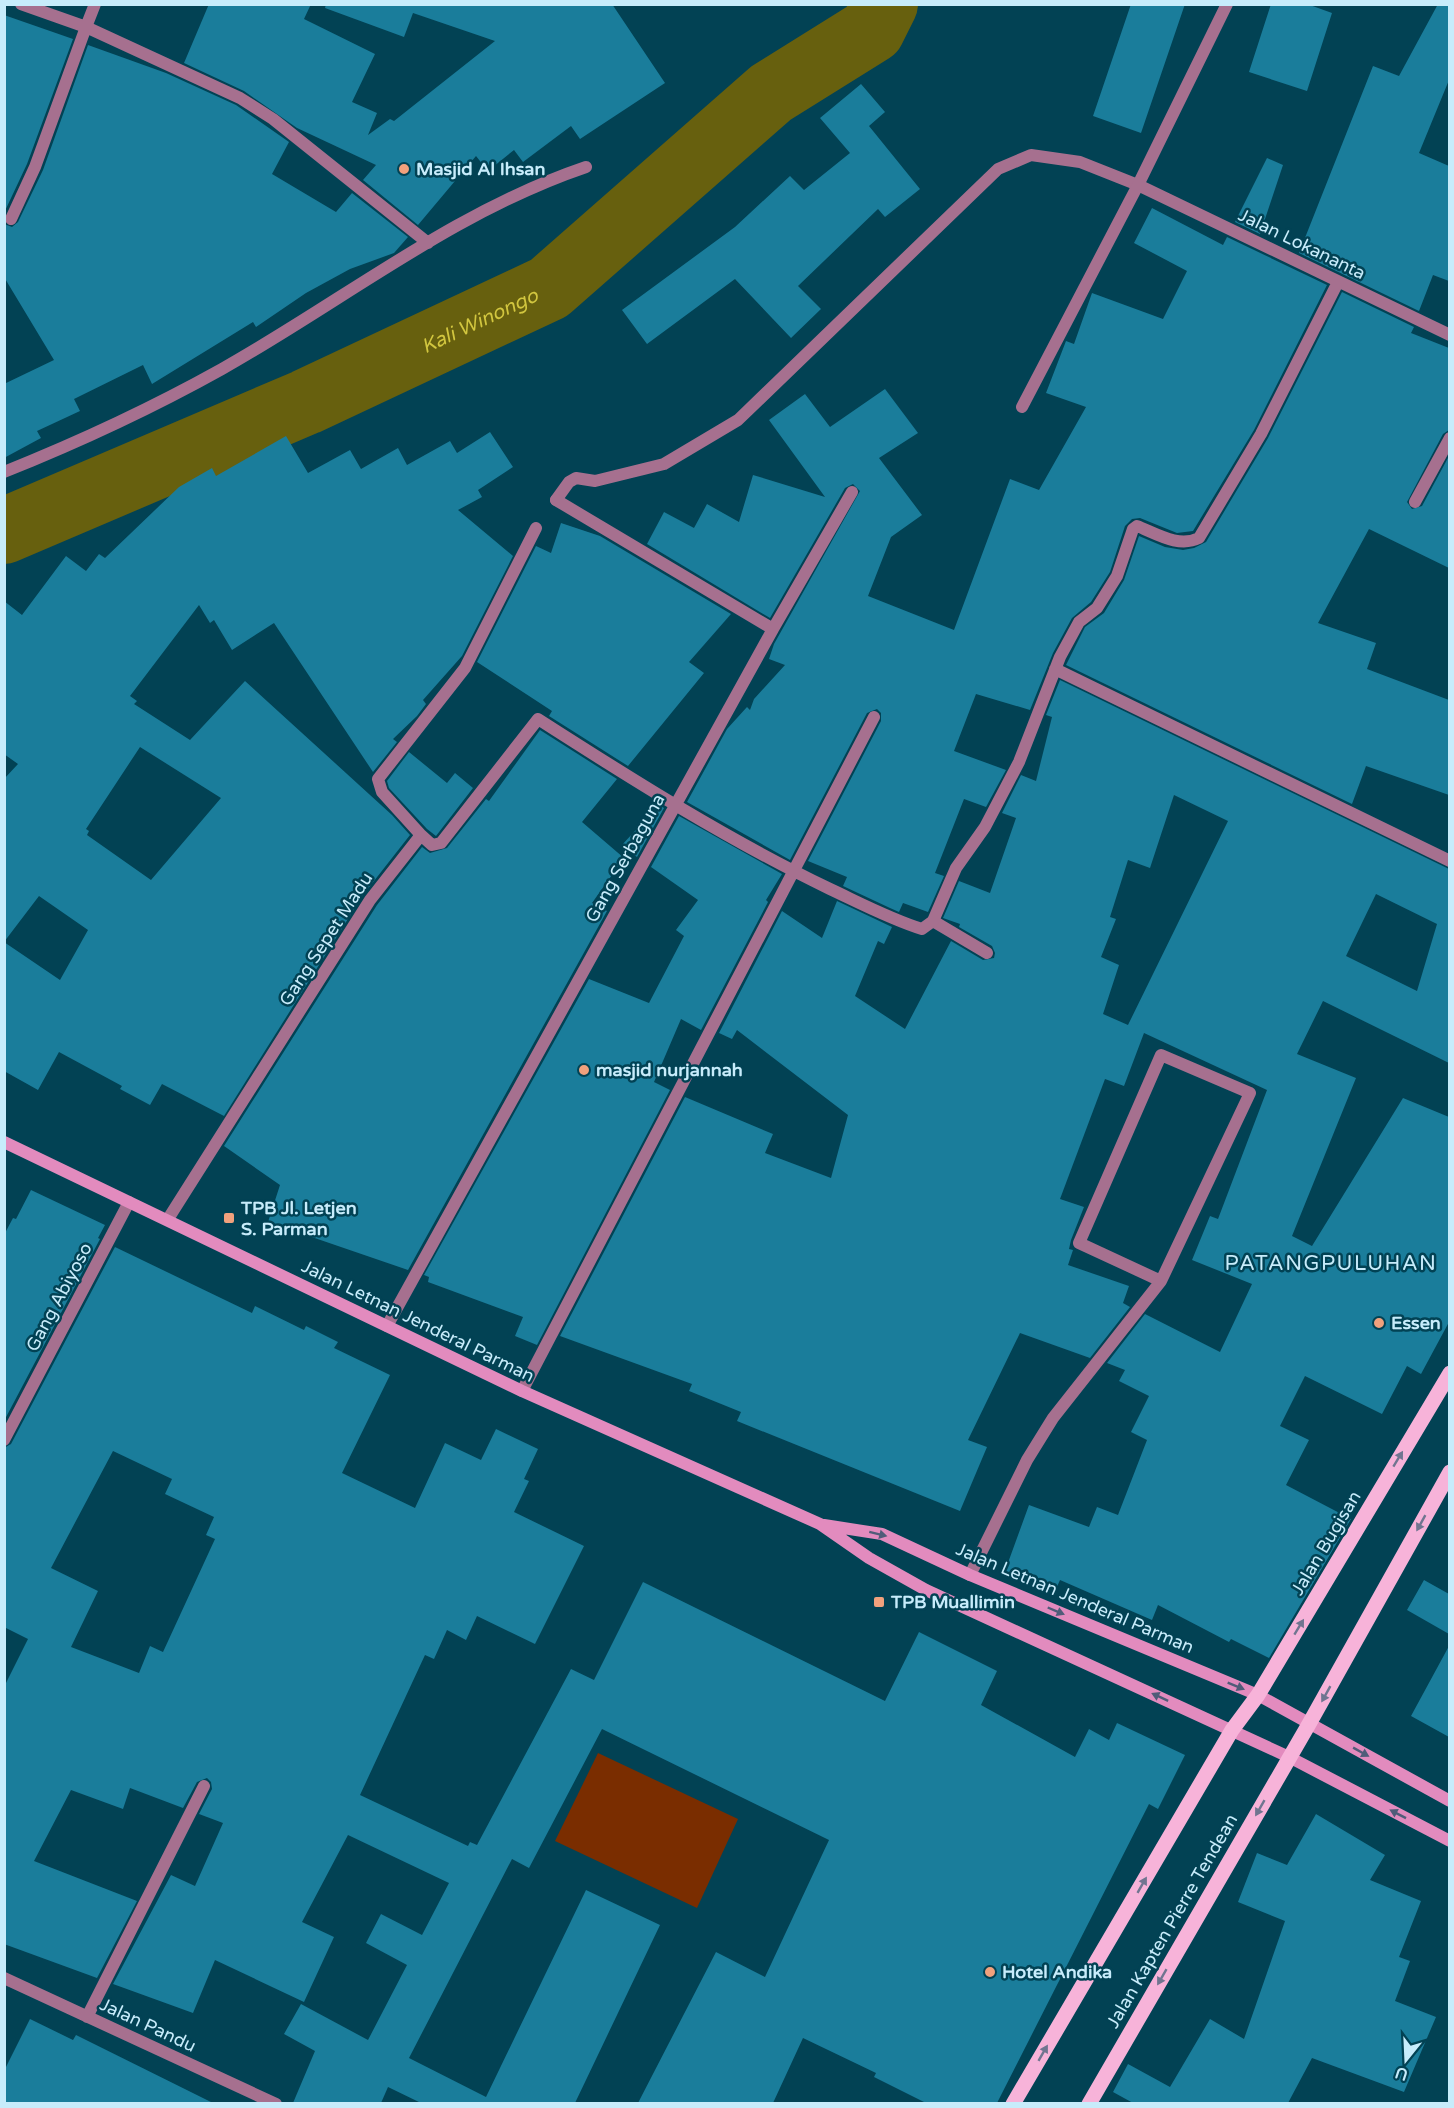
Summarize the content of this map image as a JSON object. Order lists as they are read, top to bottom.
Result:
{
  "streets": {
    "main road": ["Jalan Bugisan", "Jalan Kapten Pierre Tendean"],
    "street": [
      "Jalan Lokananta",
      "Gang Serbaguna",
      "Gang Sepet Madu",
      "Gang Abiyoso",
      "Jalan Letnan Jenderal Parman",
      "Jalan Pandu"
    ]
  },
  "crossings": [
    ["Jalan Lokananta", "Gang Serbaguna"],
    ["Gang Serbaguna", "Jalan Letnan Jenderal Parman"],
    ["Gang Sepet Madu", "Jalan Letnan Jenderal Parman"],
    ["Gang Abiyoso", "Jalan Letnan Jenderal Parman"],
    ["Jalan Letnan Jenderal Parman", "Jalan Bugisan"],
    ["Jalan Letnan Jenderal Parman", "Jalan Kapten Pierre Tendean"]
  ],
  "districts": ["PATANGPULUHAN"],
  "water": ["Kali Winongo"],
  "places": {
    "other": [
      "Masjid Al Ihsan",
      "masjid nurjannah",
      "Essen",
      "Hotel Andika"
    ],
    "transit": ["TPB Jl. Letjen S. Parman", "TPB Muallimin"]
  },
  "north": "bottom"
}
